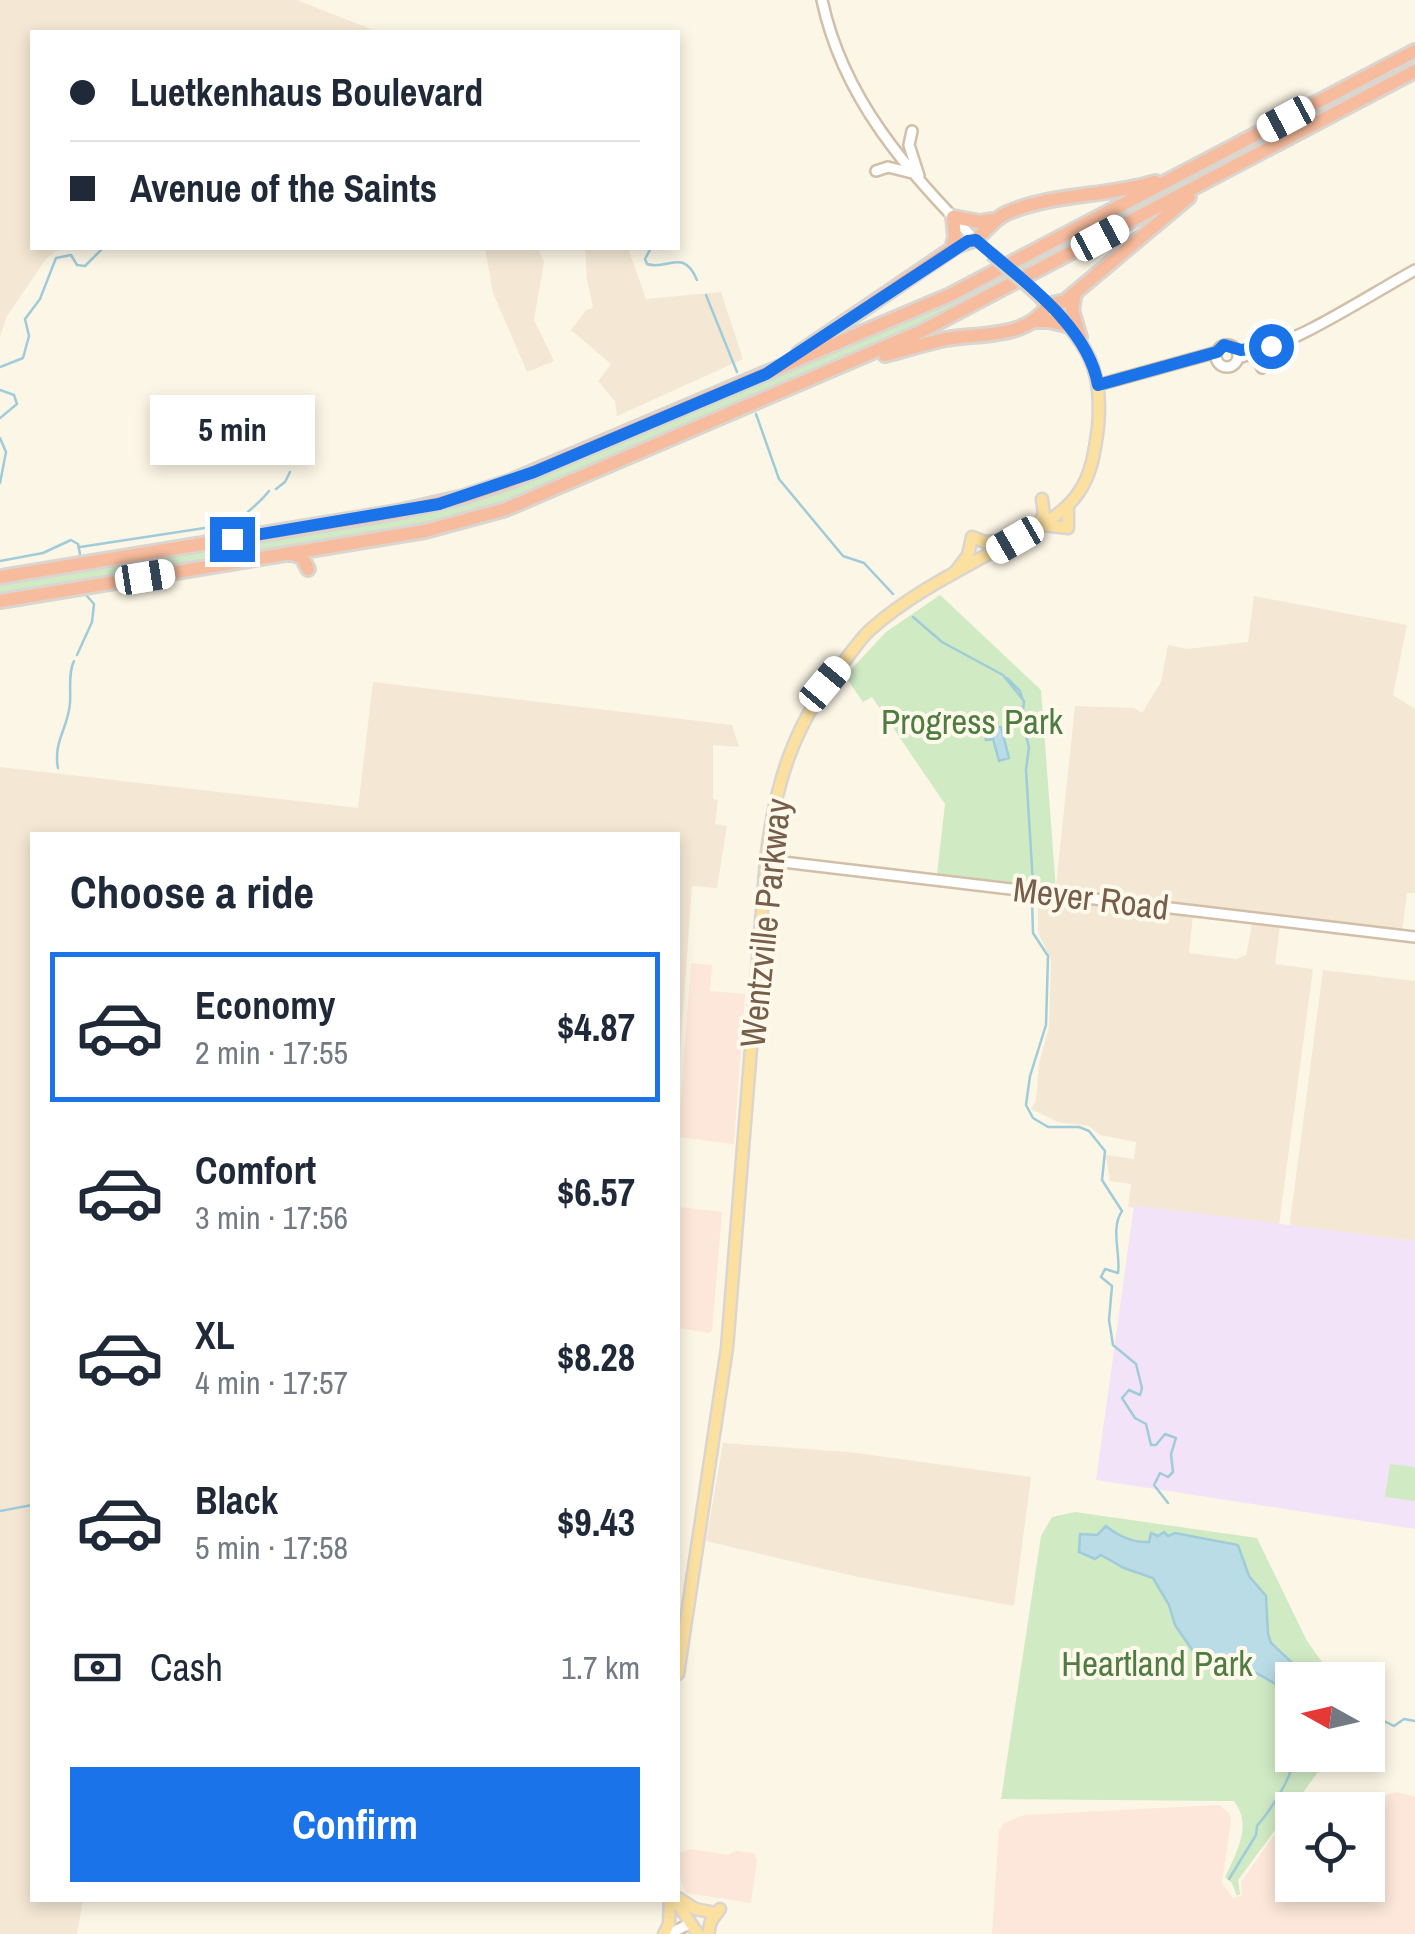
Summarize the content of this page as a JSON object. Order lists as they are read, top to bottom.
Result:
{
  "streets": {
    "main road": ["Meyer Road", "Wentzville Parkway"]
  },
  "crossings": [
    ["Meyer Road", "Wentzville Parkway"]
  ],
  "parks": ["Progress Park", "Heartland Park"],
  "north": "left",
  "page": {
    "banner": ["Luetkenhaus Boulevard", "Avenue of the Saints"],
    "bubble": "5 min",
    "heading": "Choose a ride",
    "list": [
      {
        "name": "Economy",
        "note": "2 min · 17:55",
        "value": "$4.87"
      },
      {
        "name": "Comfort",
        "note": "3 min · 17:56",
        "value": "$6.57"
      },
      {
        "name": "XL",
        "note": "4 min · 17:57",
        "value": "$8.28"
      },
      {
        "name": "Black",
        "note": "5 min · 17:58",
        "value": "$9.43"
      }
    ],
    "pay": ["Cash", "1.7 km"],
    "buttons": "Confirm"
  }
}
